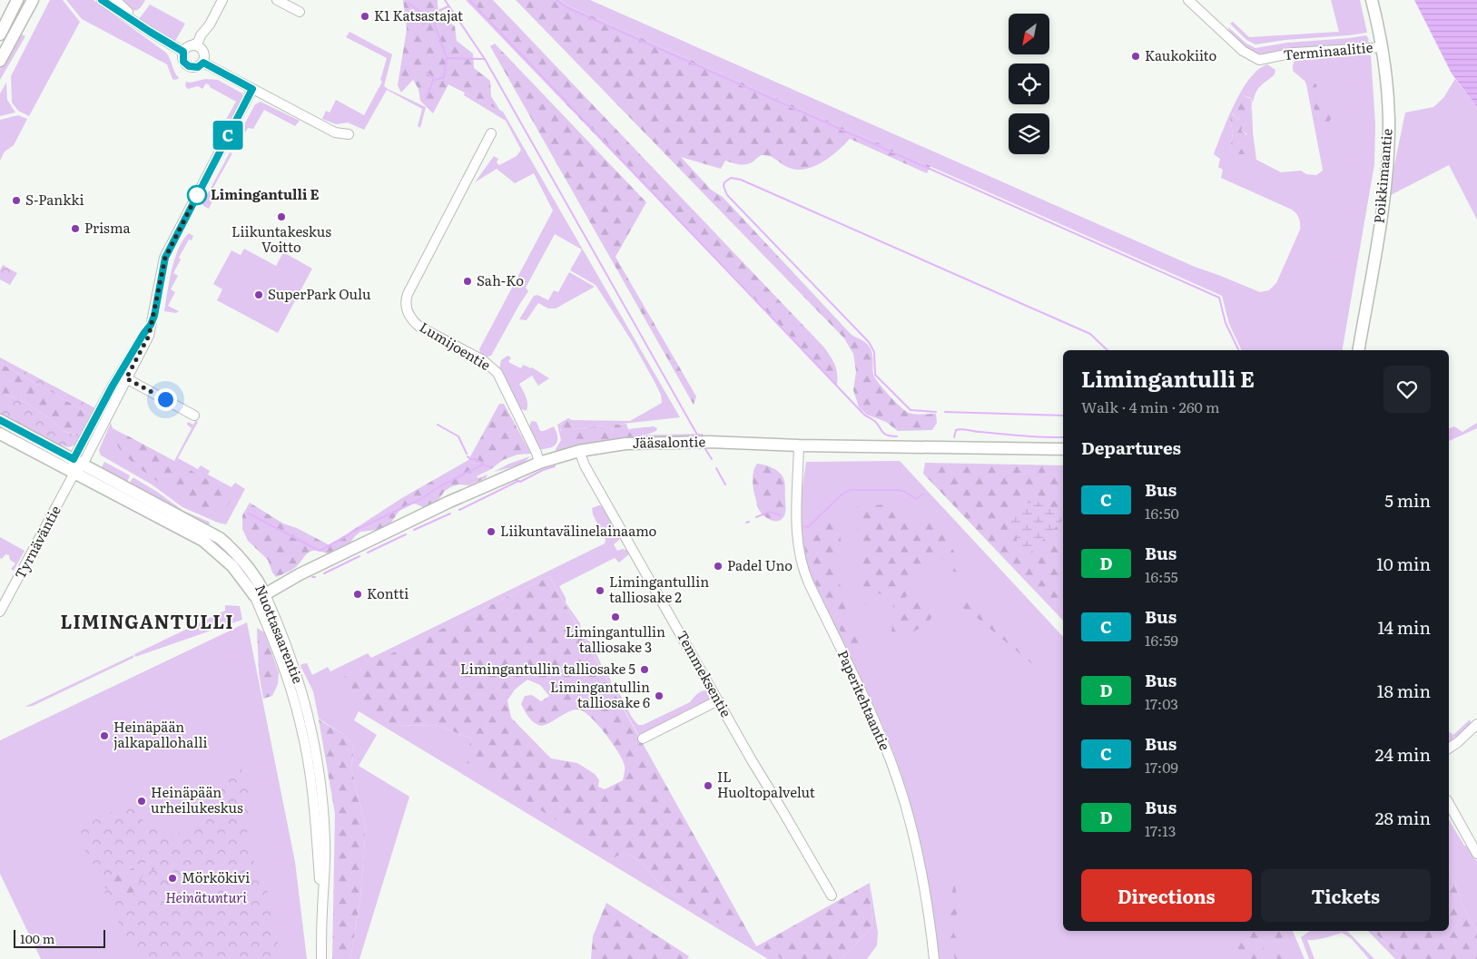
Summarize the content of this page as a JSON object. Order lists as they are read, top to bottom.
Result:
{
  "streets": {
    "main road": ["Poikkimaantie", "Jääsalontie", "Nuottasaarentie"],
    "street": [
      "Terminaalitie",
      "Lumijoentie",
      "Tyrnäväntie",
      "Temmeksentie",
      "Paperitehtaantie"
    ]
  },
  "crossings": [
    ["Terminaalitie", "Poikkimaantie"],
    ["Lumijoentie", "Jääsalontie"],
    ["Jääsalontie", "Nuottasaarentie"],
    ["Jääsalontie", "Temmeksentie"],
    ["Jääsalontie", "Paperitehtaantie"],
    ["Tyrnäväntie", "Nuottasaarentie"]
  ],
  "districts": ["LIMINGANTULLI"],
  "parks": ["Heinätunturi"],
  "places": [
    "K1 Katsastajat",
    "Kaukokiito",
    "Limingantulli E",
    "S-Pankki",
    "Liikuntakeskus Voitto",
    "Prisma",
    "Sah-Ko",
    "SuperPark Oulu",
    "Liikuntavälinelainaamo",
    "Padel Uno",
    "Limingantullin talliosake 2",
    "Kontti",
    "Limingantullin talliosake 3",
    "Limingantullin talliosake 5",
    "Limingantullin talliosake 6",
    "Heinäpään jalkapallohalli",
    "IL Huoltopalvelut",
    "Heinäpään urheilukeskus",
    "Mörkökivi"
  ],
  "lines": ["bus line C"],
  "scale_bar": "100 m",
  "north": "bottom left",
  "page": {
    "on_map": "C",
    "heading": [
      ["Limingantulli E", "Walk · 4 min · 260 m"],
      "Departures"
    ],
    "list": [
      {
        "mark": "C",
        "name": "Bus",
        "note": "16:50",
        "value": "5 min"
      },
      {
        "mark": "D",
        "name": "Bus",
        "note": "16:55",
        "value": "10 min"
      },
      {
        "mark": "C",
        "name": "Bus",
        "note": "16:59",
        "value": "14 min"
      },
      {
        "mark": "D",
        "name": "Bus",
        "note": "17:03",
        "value": "18 min"
      },
      {
        "mark": "C",
        "name": "Bus",
        "note": "17:09",
        "value": "24 min"
      },
      {
        "mark": "D",
        "name": "Bus",
        "note": "17:13",
        "value": "28 min"
      }
    ],
    "buttons": ["Directions", "Tickets"],
    "scale": "100 m"
  }
}
